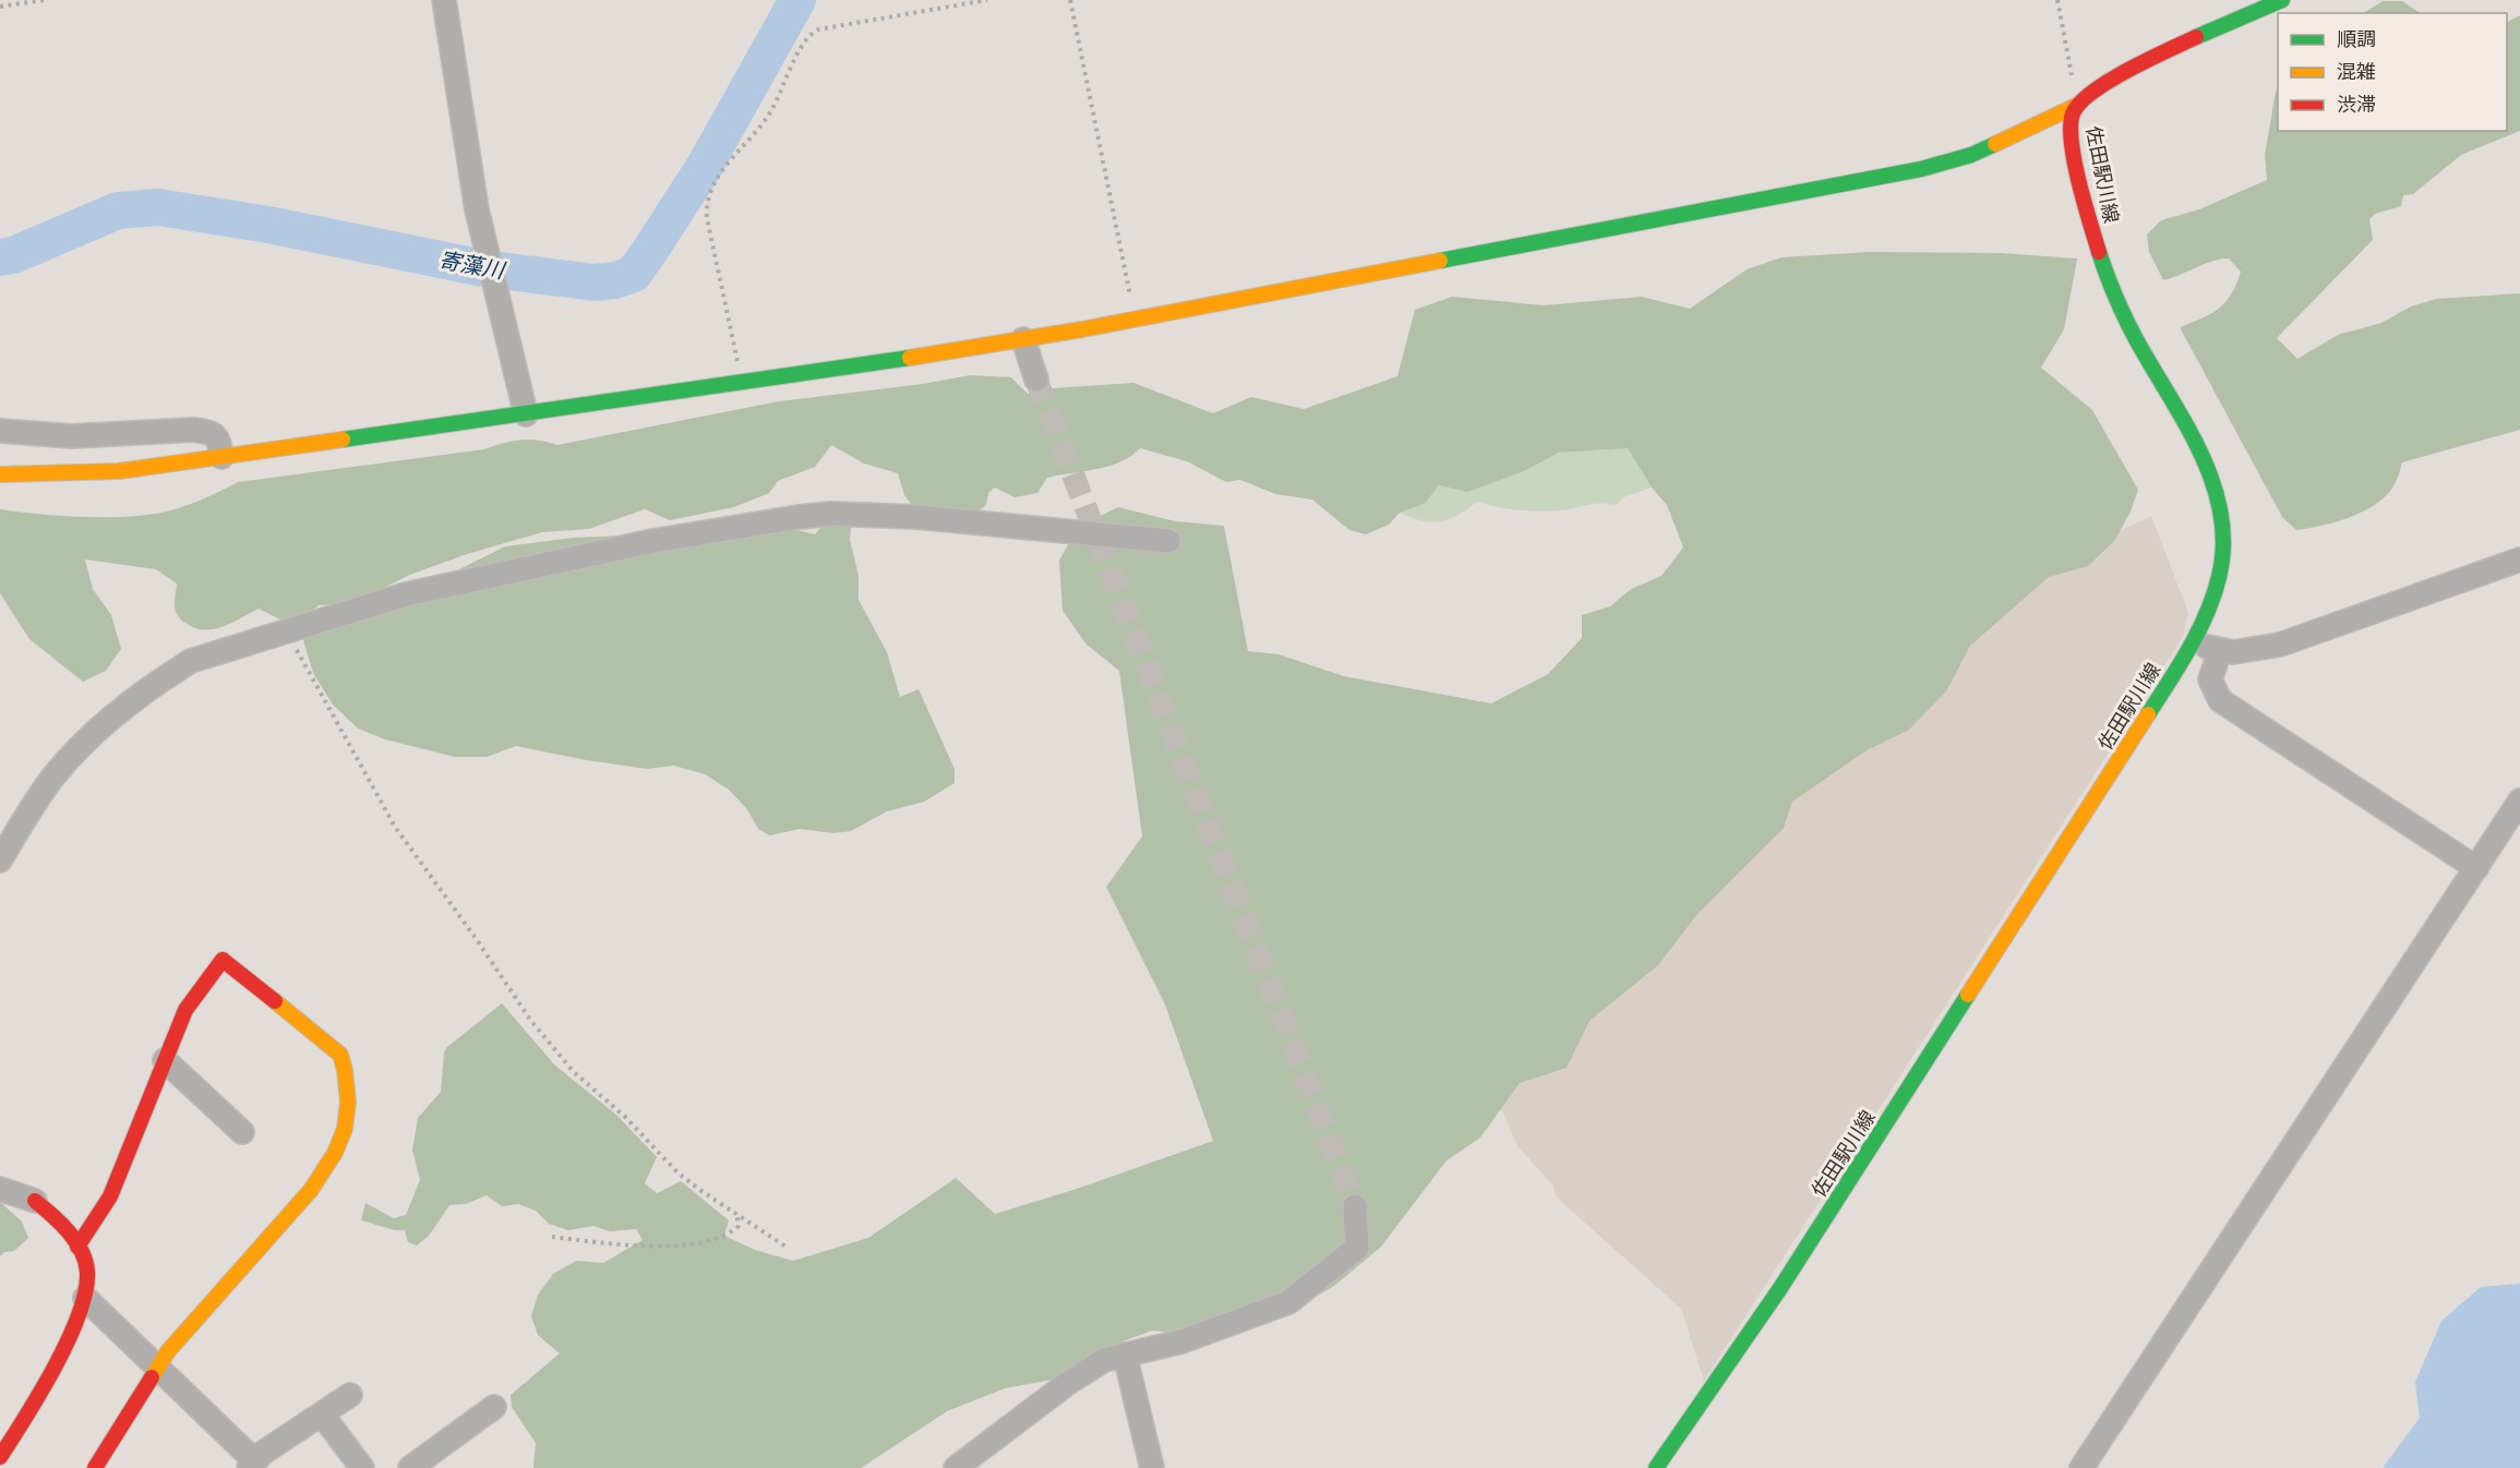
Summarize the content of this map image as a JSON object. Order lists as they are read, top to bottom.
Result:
{
  "streets": {
    "street": ["佐田駅川線"]
  },
  "water": ["寄藻川"],
  "legend": ["順調", "混雑", "渋滞"]
}
